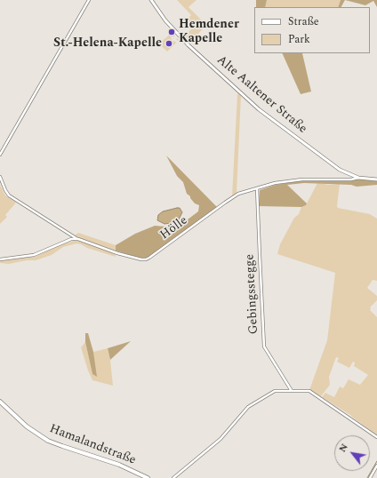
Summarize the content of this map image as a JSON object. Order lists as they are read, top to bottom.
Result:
{
  "streets": {
    "main road": ["Hamalandstraße"],
    "street": ["Alte Aaltener Straße", "Hölle", "Gebingsstegge"]
  },
  "crossings": [
    ["Alte Aaltener Straße", "Hölle"],
    ["Hölle", "Gebingsstegge"]
  ],
  "places": ["Hemdener Kapelle", "St.-Helena-Kapelle"],
  "legend": ["Straße", "Park"],
  "north": "top left"
}
